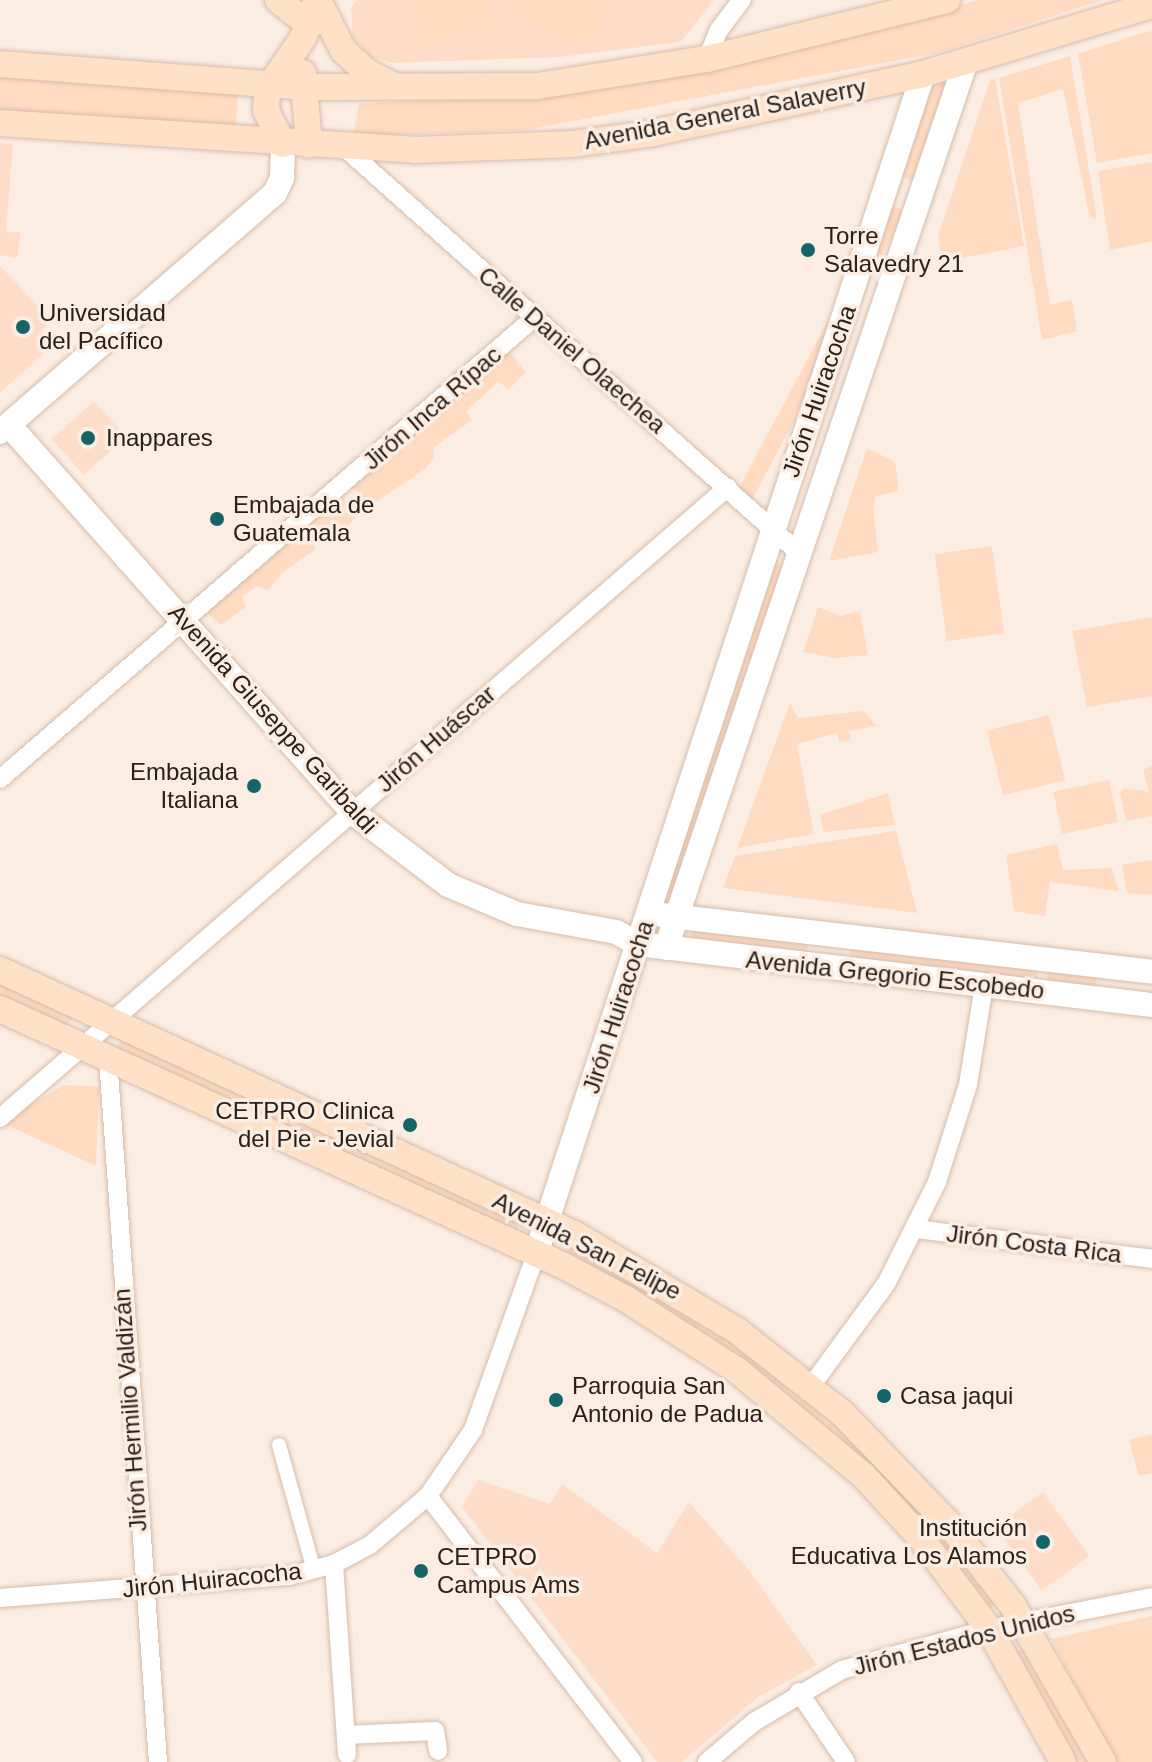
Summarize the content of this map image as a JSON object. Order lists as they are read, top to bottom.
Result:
{
  "streets": {
    "main road": ["Avenida General Salaverry", "Avenida San Felipe"],
    "street": [
      "Calle Daniel Olaechea",
      "Jirón Huiracocha",
      "Jirón Inca Rípac",
      "Avenida Giuseppe Garibaldi",
      "Jirón Huáscar",
      "Avenida Gregorio Escobedo",
      "Jirón Costa Rica",
      "Jirón Hermilio Valdizán",
      "Jirón Estados Unidos"
    ]
  },
  "crossings": [
    ["Avenida General Salaverry", "Calle Daniel Olaechea"],
    ["Avenida General Salaverry", "Jirón Huiracocha"],
    ["Calle Daniel Olaechea", "Jirón Huiracocha"],
    ["Calle Daniel Olaechea", "Jirón Inca Rípac"],
    ["Calle Daniel Olaechea", "Jirón Huáscar"],
    ["Jirón Huiracocha", "Avenida Giuseppe Garibaldi"],
    ["Jirón Huiracocha", "Avenida Gregorio Escobedo"],
    ["Jirón Huiracocha", "Avenida San Felipe"],
    ["Jirón Huiracocha", "Jirón Hermilio Valdizán"],
    ["Jirón Inca Rípac", "Avenida Giuseppe Garibaldi"],
    ["Avenida Giuseppe Garibaldi", "Jirón Huáscar"],
    ["Avenida Giuseppe Garibaldi", "Avenida Gregorio Escobedo"],
    ["Jirón Huáscar", "Avenida San Felipe"],
    ["Jirón Huáscar", "Jirón Hermilio Valdizán"],
    ["Avenida San Felipe", "Jirón Hermilio Valdizán"],
    ["Avenida San Felipe", "Jirón Estados Unidos"]
  ],
  "places": [
    "Torre Salavedry 21",
    "Universidad del Pacífico",
    "Inappares",
    "Embajada de Guatemala",
    "Embajada Italiana",
    "CETPRO Clinica del Pie - Jevial",
    "Casa jaqui",
    "Parroquia San Antonio de Padua",
    "Institución Educativa Los Alamos",
    "CETPRO Campus Ams"
  ]
}
